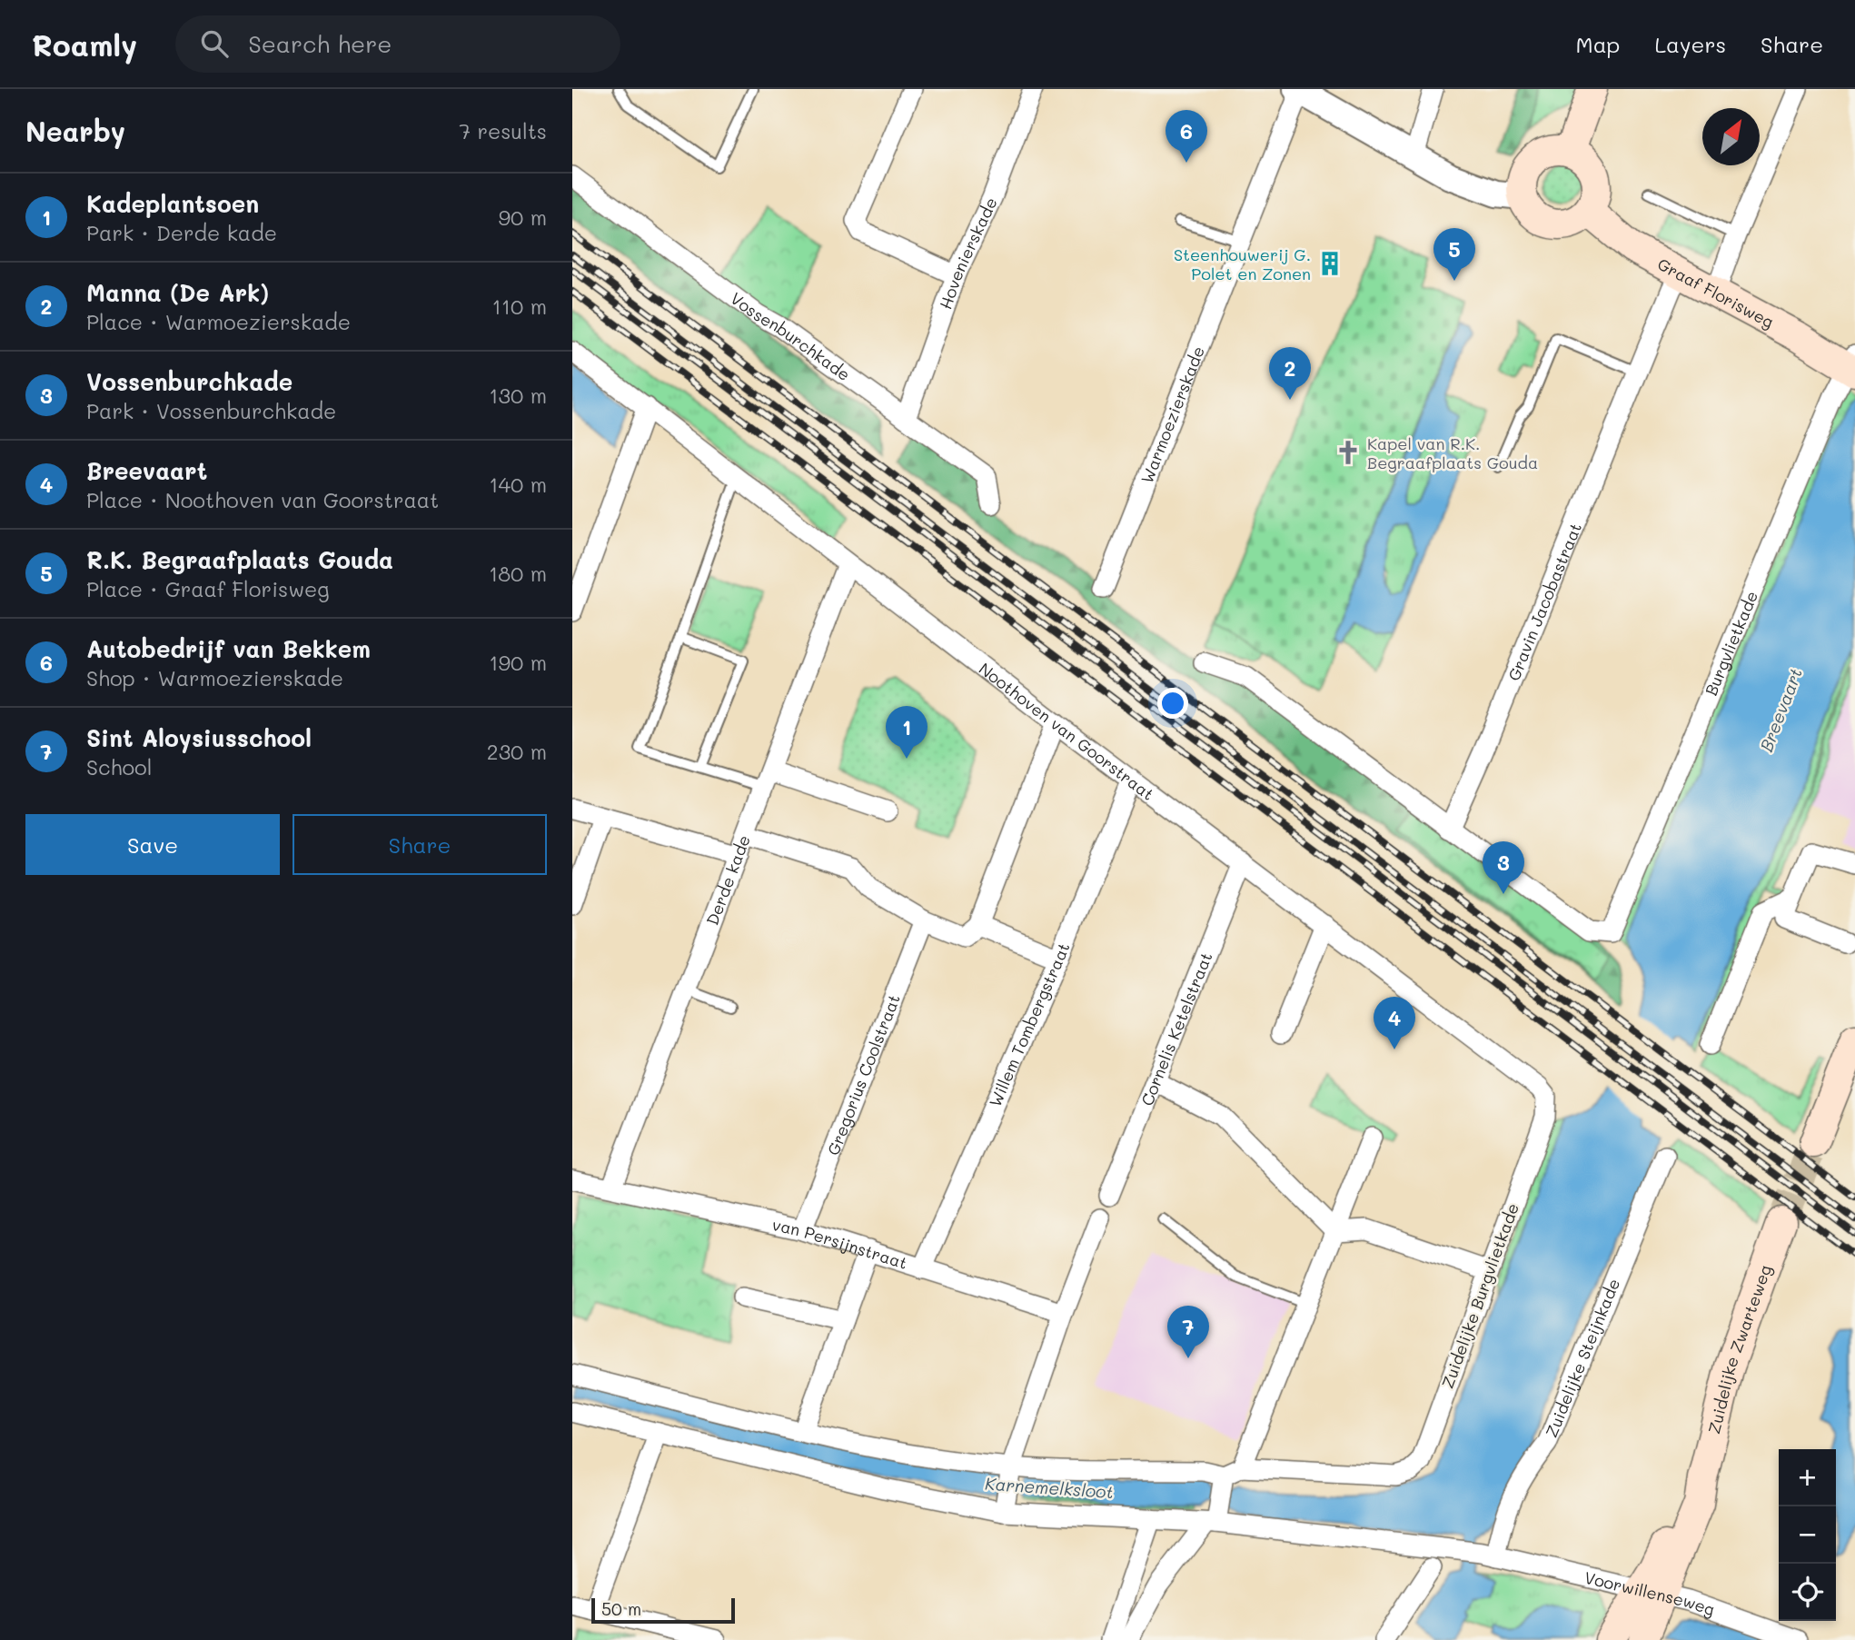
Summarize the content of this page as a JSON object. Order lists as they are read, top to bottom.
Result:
{
  "streets": {
    "main road": ["Graaf Florisweg", "Zuidelijke Zwarteweg"],
    "street": [
      "Hovenierskade",
      "Vossenburchkade",
      "Warmoezierskade",
      "Gravin Jacobastraat",
      "Burgvlietkade",
      "Noothoven van Goorstraat",
      "Derde kade",
      "Willem Tombergstraat",
      "Cornelis Ketelstraat",
      "Gregorius Coolstraat",
      "van Persijnstraat",
      "Zuidelijke Burgvlietkade",
      "Zuidelijke Steijnkade",
      "Voorwillenseweg"
    ]
  },
  "crossings": [
    ["Hovenierskade", "Vossenburchkade"],
    ["Graaf Florisweg", "Gravin Jacobastraat"],
    ["Graaf Florisweg", "Burgvlietkade"],
    ["Gravin Jacobastraat", "Burgvlietkade"],
    ["Noothoven van Goorstraat", "Derde kade"],
    ["Noothoven van Goorstraat", "Willem Tombergstraat"],
    ["Noothoven van Goorstraat", "Cornelis Ketelstraat"],
    ["Noothoven van Goorstraat", "Zuidelijke Burgvlietkade"],
    ["Derde kade", "van Persijnstraat"],
    ["Willem Tombergstraat", "van Persijnstraat"],
    ["Gregorius Coolstraat", "van Persijnstraat"],
    ["Zuidelijke Zwarteweg", "Voorwillenseweg"],
    ["Zuidelijke Steijnkade", "Voorwillenseweg"]
  ],
  "water": ["Breevaart", "Karnemelksloot"],
  "places": {
    "building": ["Steenhouwerij G. Polet en Zonen"],
    "church": ["Kapel van R.K. Begraafplaats Gouda"]
  },
  "scale_bar": "50 m",
  "north": "top right",
  "page": {
    "header": "Roamly",
    "search": "Search here",
    "nav": ["Map", "Layers", "Share"],
    "heading": ["Nearby", "7 results"],
    "pins": [
      "6",
      "5",
      "2",
      "1",
      "3",
      "4",
      "7"
    ],
    "list": [
      {
        "mark": "1",
        "name": "Kadeplantsoen",
        "note": "Park · Derde kade",
        "value": "90 m"
      },
      {
        "mark": "2",
        "name": "Manna (De Ark)",
        "note": "Place · Warmoezierskade",
        "value": "110 m"
      },
      {
        "mark": "3",
        "name": "Vossenburchkade",
        "note": "Park · Vossenburchkade",
        "value": "130 m"
      },
      {
        "mark": "4",
        "name": "Breevaart",
        "note": "Place · Noothoven van Goorstraat",
        "value": "140 m"
      },
      {
        "mark": "5",
        "name": "R.K. Begraafplaats Gouda",
        "note": "Place · Graaf Florisweg",
        "value": "180 m"
      },
      {
        "mark": "6",
        "name": "Autobedrijf van Bekkem",
        "note": "Shop · Warmoezierskade",
        "value": "190 m"
      },
      {
        "mark": "7",
        "name": "Sint Aloysiusschool",
        "note": "School",
        "value": "230 m"
      }
    ],
    "buttons": ["Save", "Share"],
    "map_buttons": ["+", "−"],
    "scale": "50 m"
  }
}
